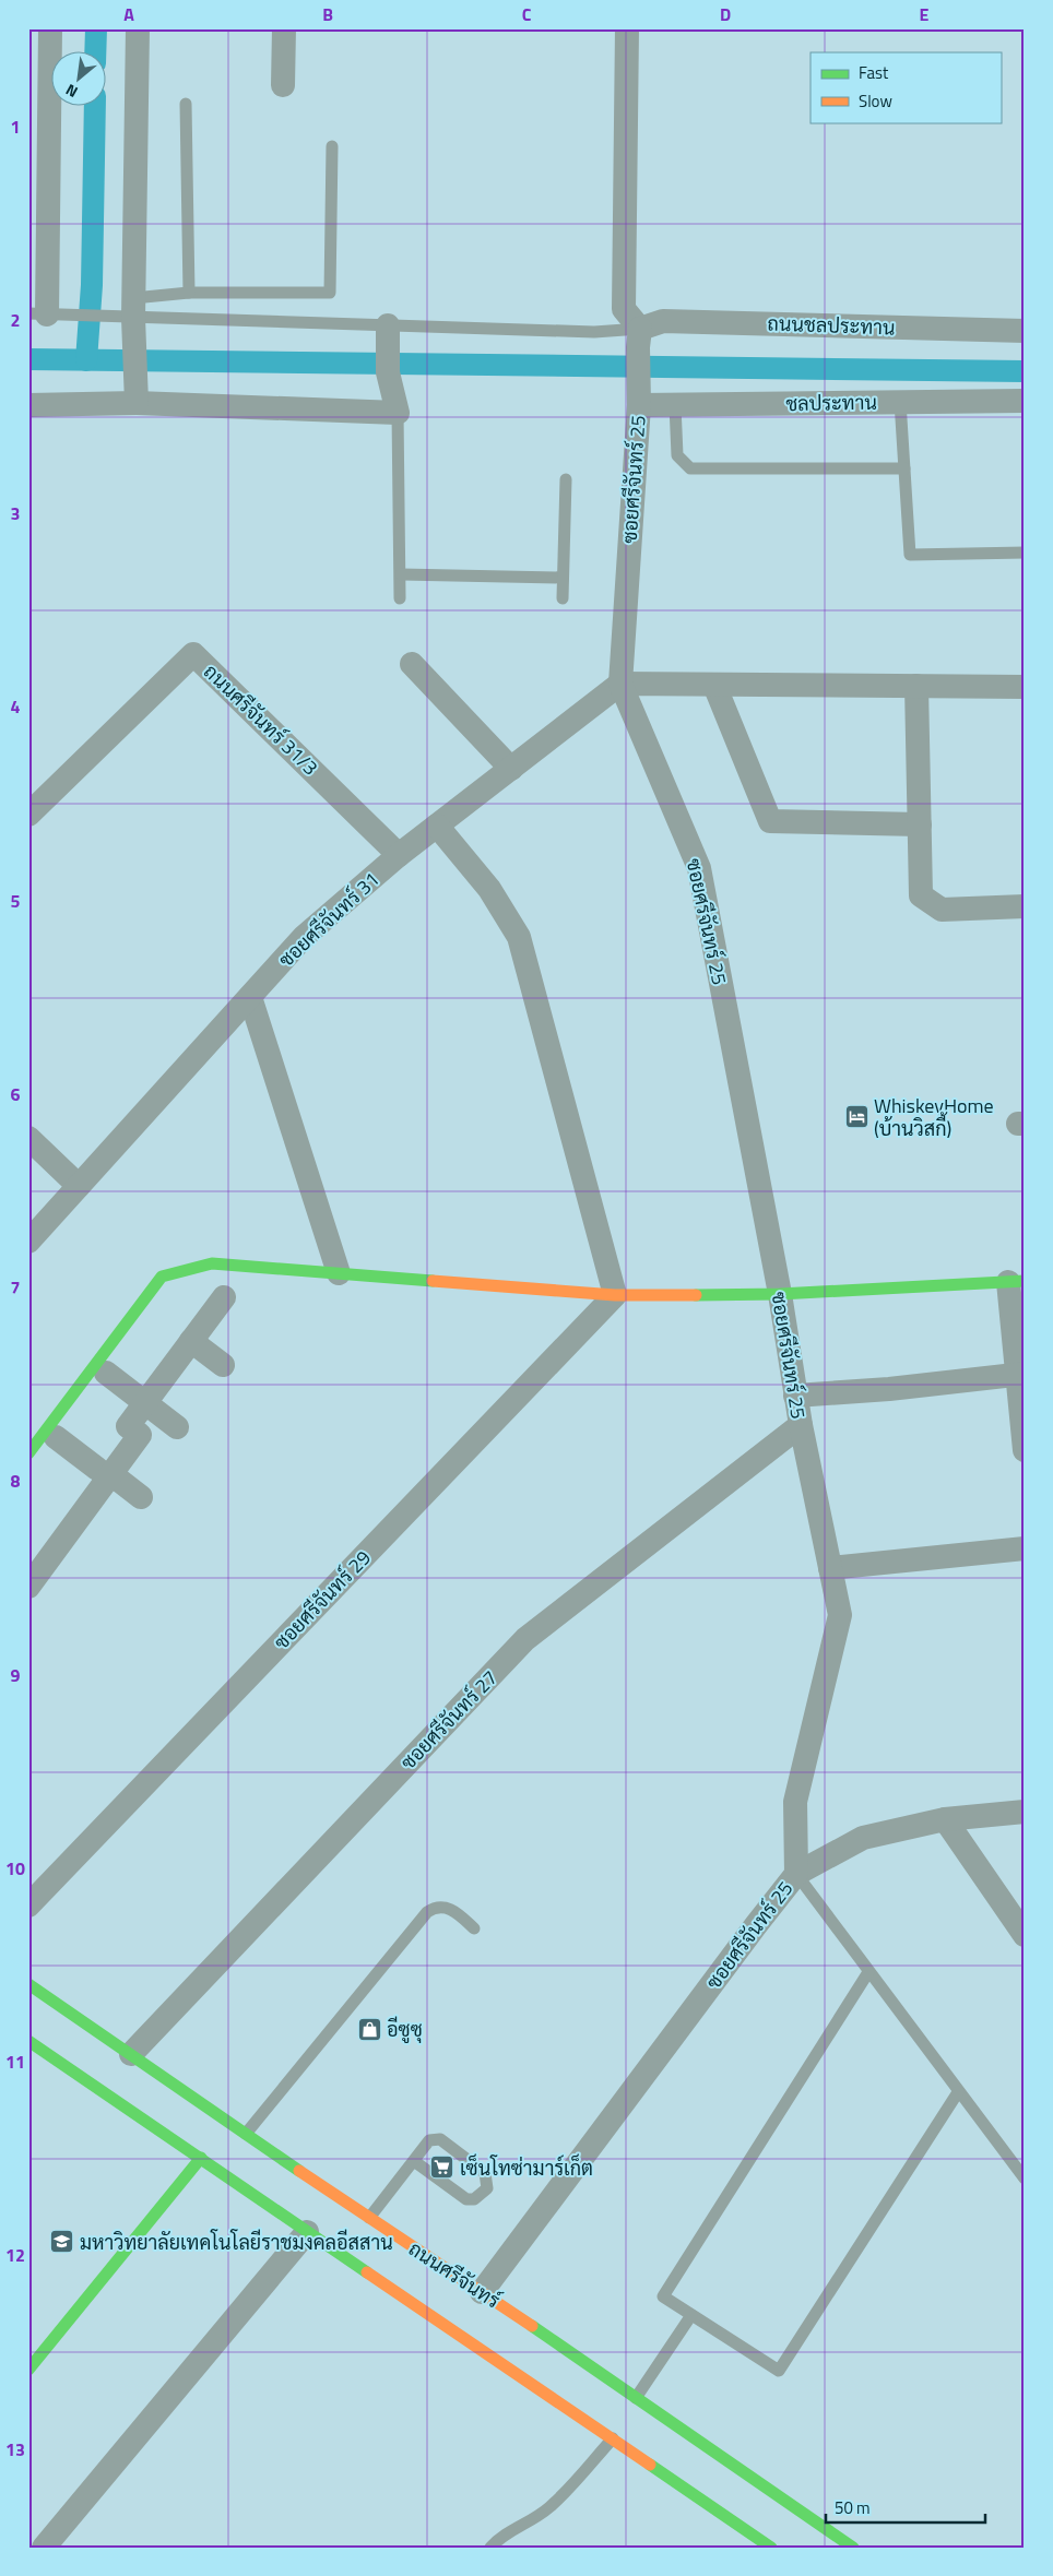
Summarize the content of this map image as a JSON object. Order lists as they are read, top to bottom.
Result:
{
  "streets": {
    "main road": ["ถนนศรีจันทร์"],
    "street": [
      "ถนนชลประทาน",
      "ชลประทาน",
      "ซอยศรีจันทร์ 25",
      "ถนนศรีจันทร์ 31/3",
      "ซอยศรีจันทร์ 31",
      "ซอยศรีจันทร์ 29",
      "ซอยศรีจันทร์ 27"
    ]
  },
  "crossings": [
    ["ถนนชลประทาน", "ซอยศรีจันทร์ 25"],
    ["ชลประทาน", "ซอยศรีจันทร์ 25"],
    ["ซอยศรีจันทร์ 25", "ซอยศรีจันทร์ 31"],
    ["ซอยศรีจันทร์ 25", "ซอยศรีจันทร์ 27"],
    ["ซอยศรีจันทร์ 25", "ถนนศรีจันทร์"],
    ["ถนนศรีจันทร์ 31/3", "ซอยศรีจันทร์ 31"],
    ["ซอยศรีจันทร์ 27", "ถนนศรีจันทร์"]
  ],
  "places": {
    "hotel": ["WhiskeyHome (บ้านวิสกี้)"],
    "shop": ["อีซูซุ"],
    "supermarket": ["เซ็นโทซ่ามาร์เก็ต"],
    "school or university": ["มหาวิทยาลัยเทคโนโลยีราชมงคลอีสสาน"]
  },
  "legend": ["Fast", "Slow"],
  "scale_bar": "50 m",
  "north": "bottom left",
  "grid": {
    "columns": [
      "A",
      "B",
      "C",
      "D",
      "E"
    ],
    "rows": [
      "1",
      "2",
      "3",
      "4",
      "5",
      "6",
      "7",
      "8",
      "9",
      "10",
      "11",
      "12",
      "13"
    ]
  }
}
